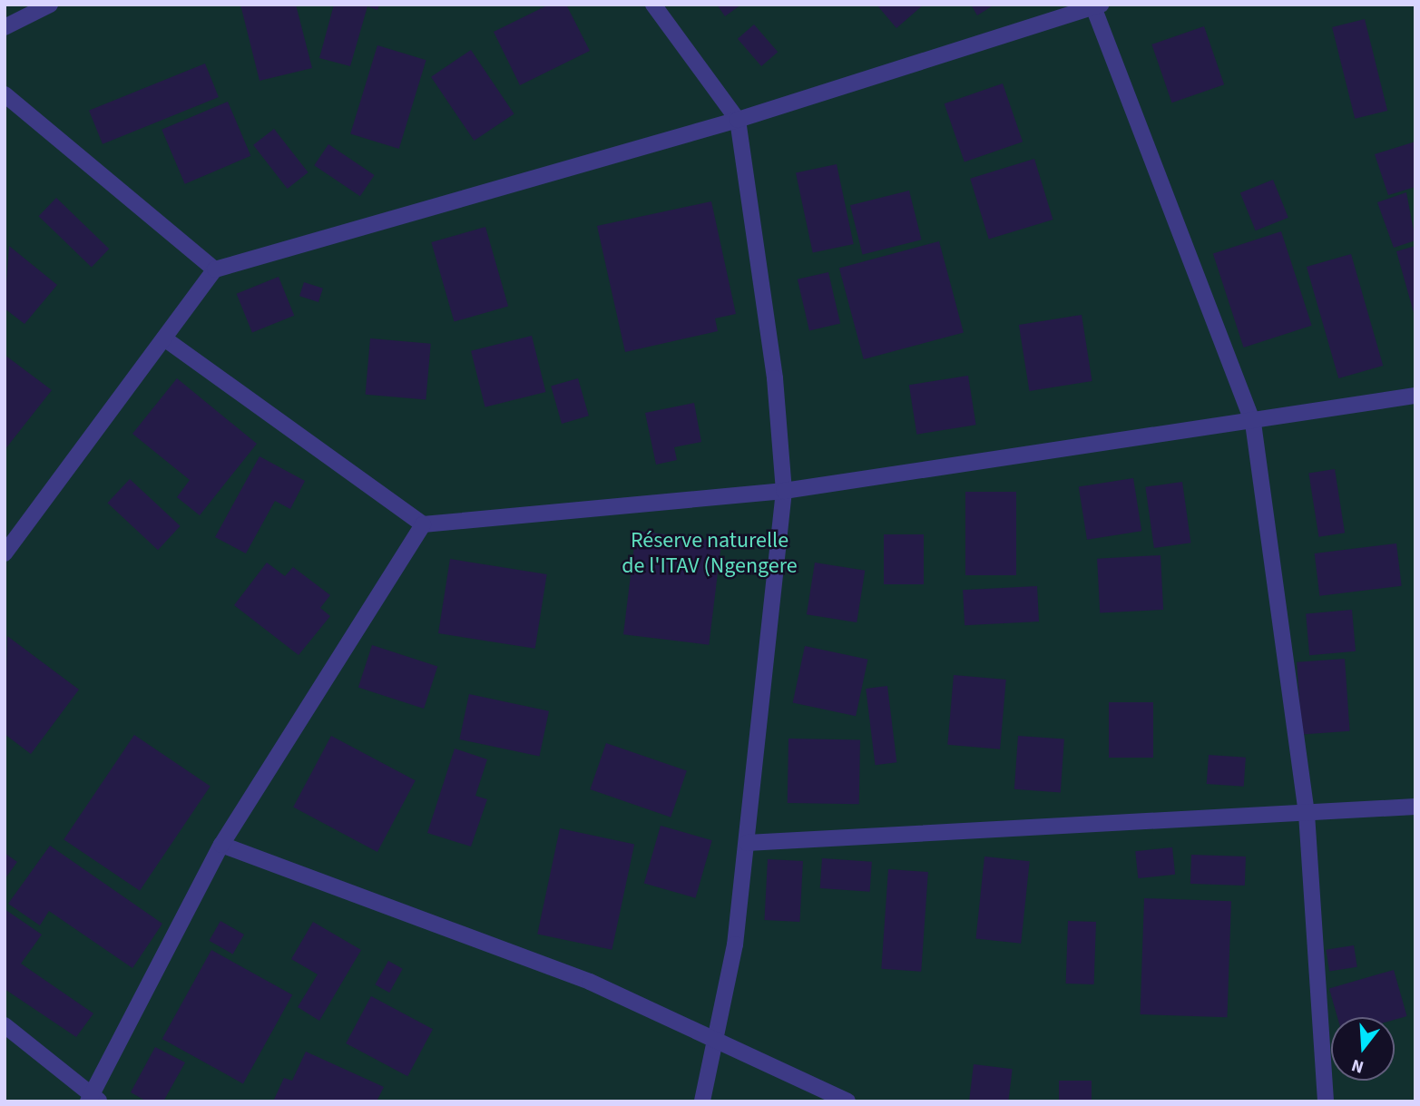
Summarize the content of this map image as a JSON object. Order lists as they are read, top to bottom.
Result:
{
  "parks": ["Réserve naturelle de l'ITAV (Ngengere"],
  "north": "bottom"
}
